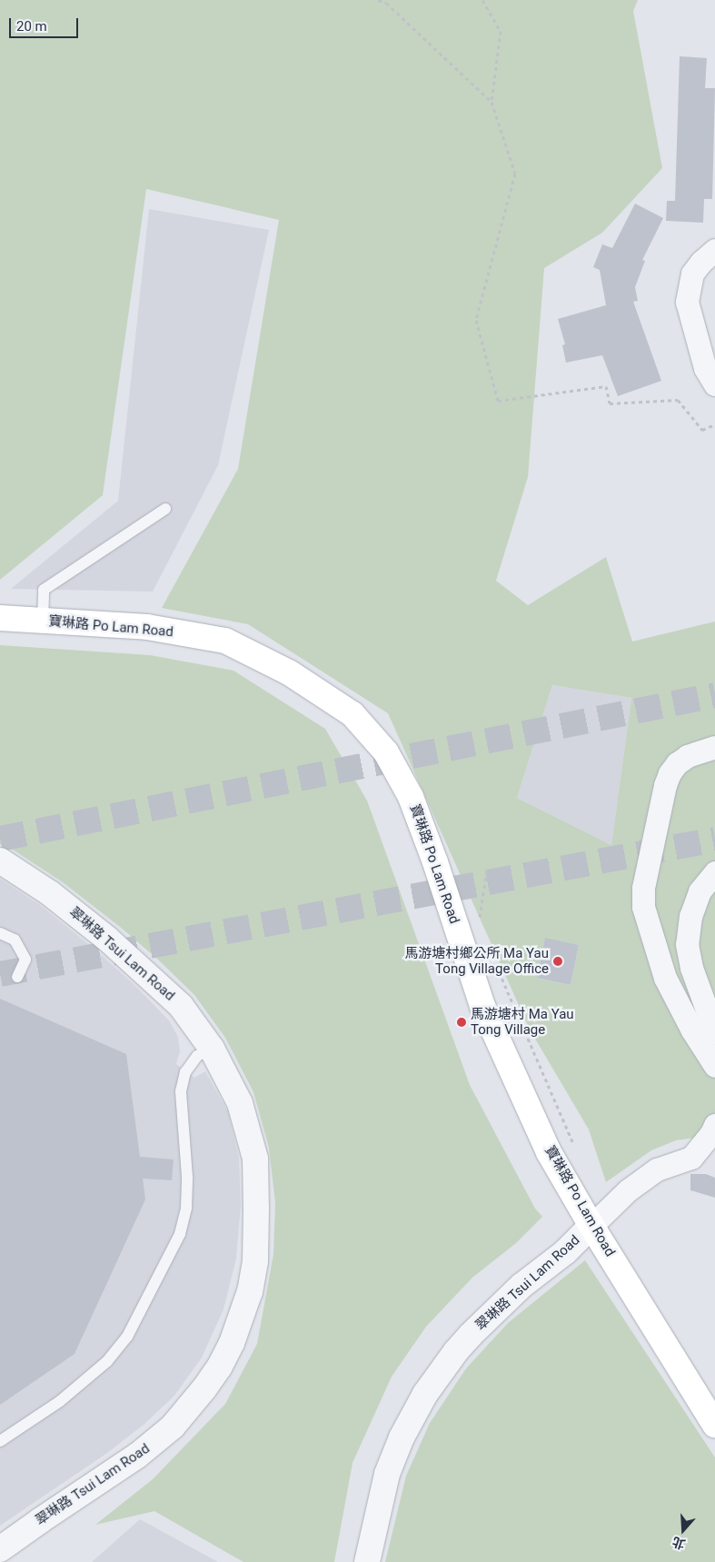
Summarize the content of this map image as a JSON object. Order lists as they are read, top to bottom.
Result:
{
  "streets": {
    "main road": ["寶琳路 Po Lam Road"],
    "street": ["翠琳路 Tsui Lam Road"]
  },
  "crossings": [
    ["寶琳路 Po Lam Road", "翠琳路 Tsui Lam Road"]
  ],
  "places": ["馬游塘村鄉公所 Ma Yau Tong Village Office", "馬游塘村 Ma Yau Tong Village"],
  "scale_bar": "20 m",
  "north": "bottom"
}
